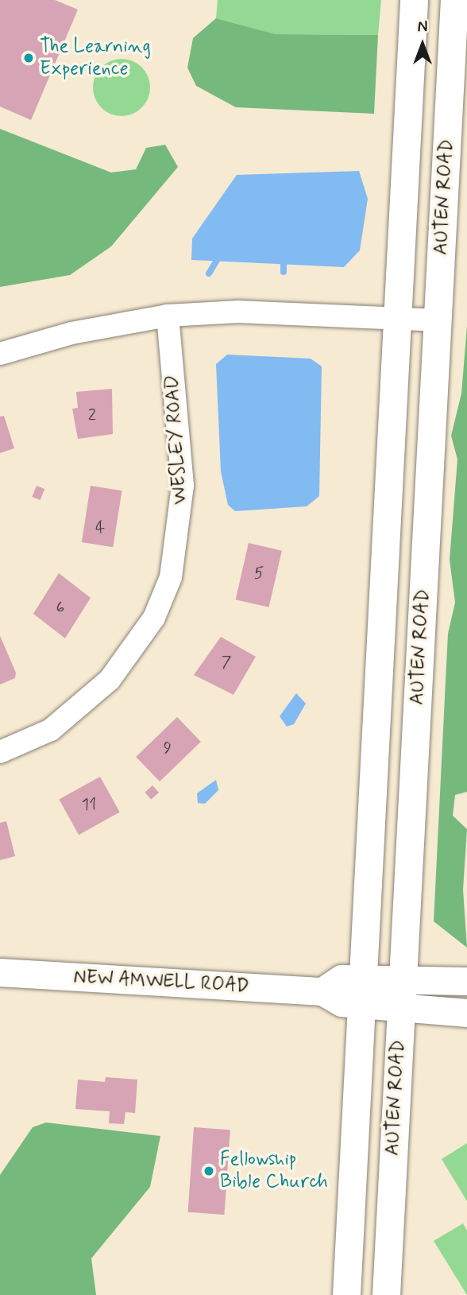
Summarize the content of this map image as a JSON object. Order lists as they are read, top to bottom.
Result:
{
  "streets": {
    "street": ["AUTEN ROAD", "WESLEY ROAD", "NEW AMWELL ROAD"]
  },
  "crossings": [
    ["AUTEN ROAD", "NEW AMWELL ROAD"]
  ],
  "places": ["The Learning Experience", "Fellowship Bible Church"],
  "house_numbers": [
    "2",
    "4",
    "5",
    "6",
    "7",
    "9",
    "11"
  ],
  "north": "top"
}
